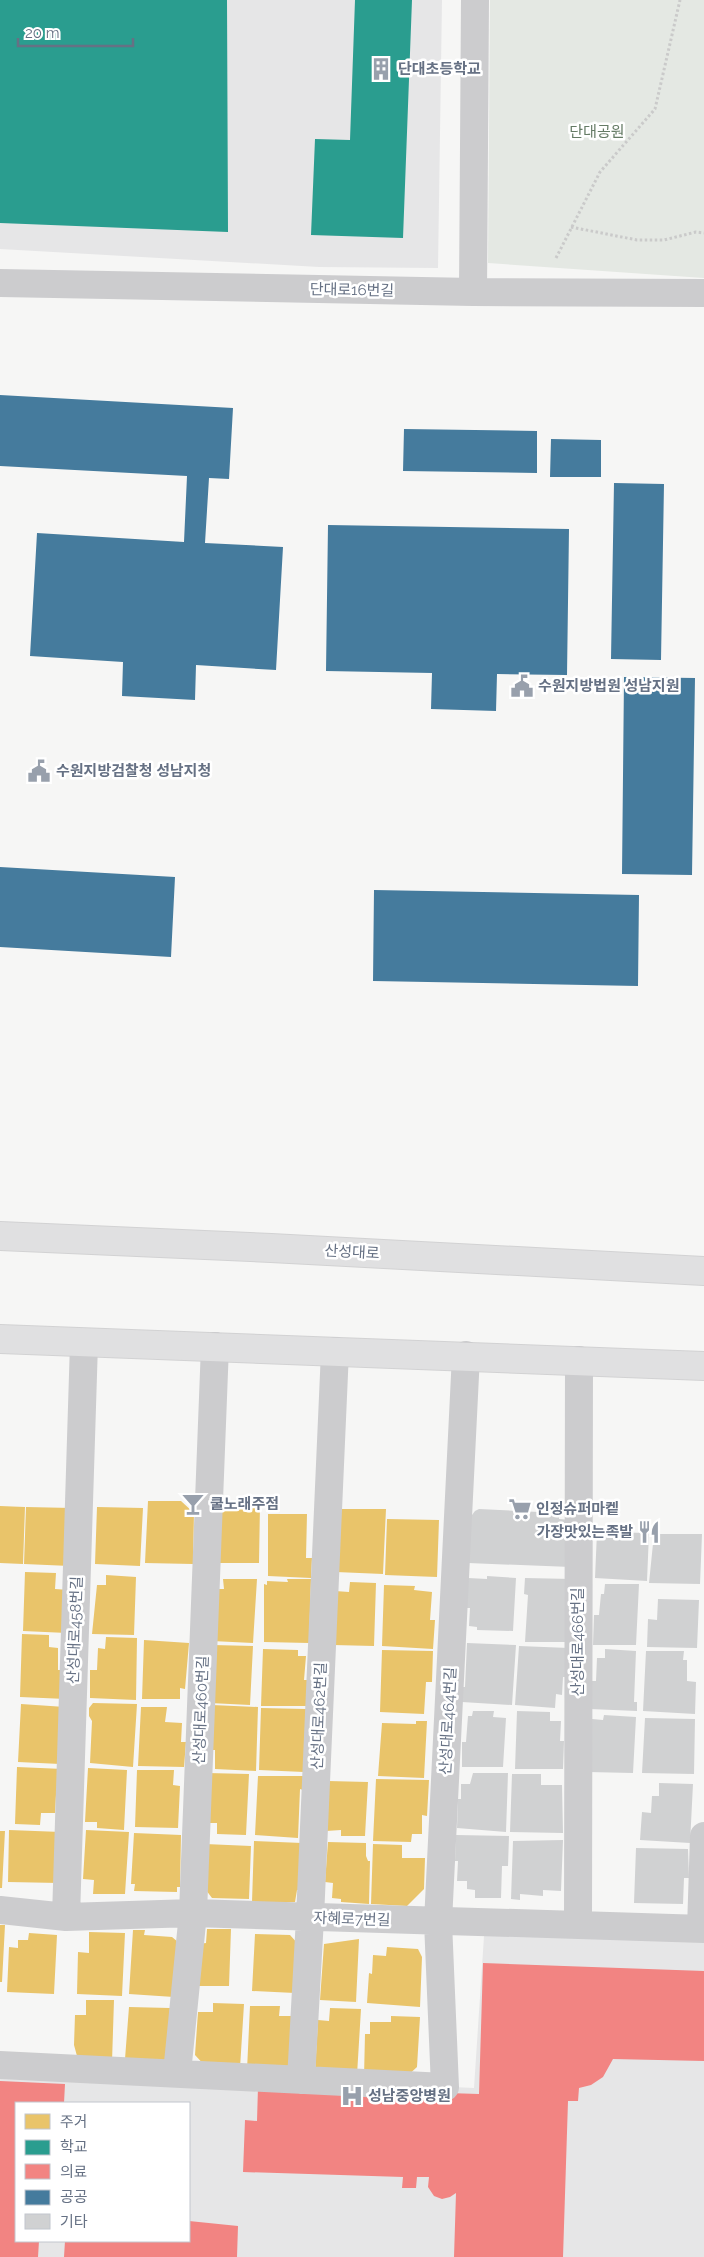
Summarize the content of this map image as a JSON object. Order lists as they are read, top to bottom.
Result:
{
  "streets": {
    "main road": ["산성대로"],
    "street": [
      "단대로16번길",
      "산성대로458번길",
      "산성대로466번길",
      "산성대로460번길",
      "산성대로462번길",
      "산성대로464번길",
      "자혜로7번길"
    ]
  },
  "crossings": [
    ["산성대로458번길", "자혜로7번길"],
    ["산성대로466번길", "자혜로7번길"],
    ["산성대로460번길", "자혜로7번길"],
    ["산성대로462번길", "산성대로464번길"],
    ["산성대로462번길", "자혜로7번길"],
    ["산성대로464번길", "자혜로7번길"]
  ],
  "parks": ["단대공원"],
  "places": {
    "building": ["단대초등학교"],
    "public building": ["수원지방법원 성남지원", "수원지방검찰청 성남지청"],
    "bar": ["쿨노래주점"],
    "supermarket": ["인정슈퍼마켙"],
    "restaurant": ["가장맛있는족발"],
    "hospital": ["성남중앙병원"]
  },
  "legend": [
    "주거",
    "학교",
    "의료",
    "공공",
    "기타"
  ],
  "scale_bar": "20 m"
}
